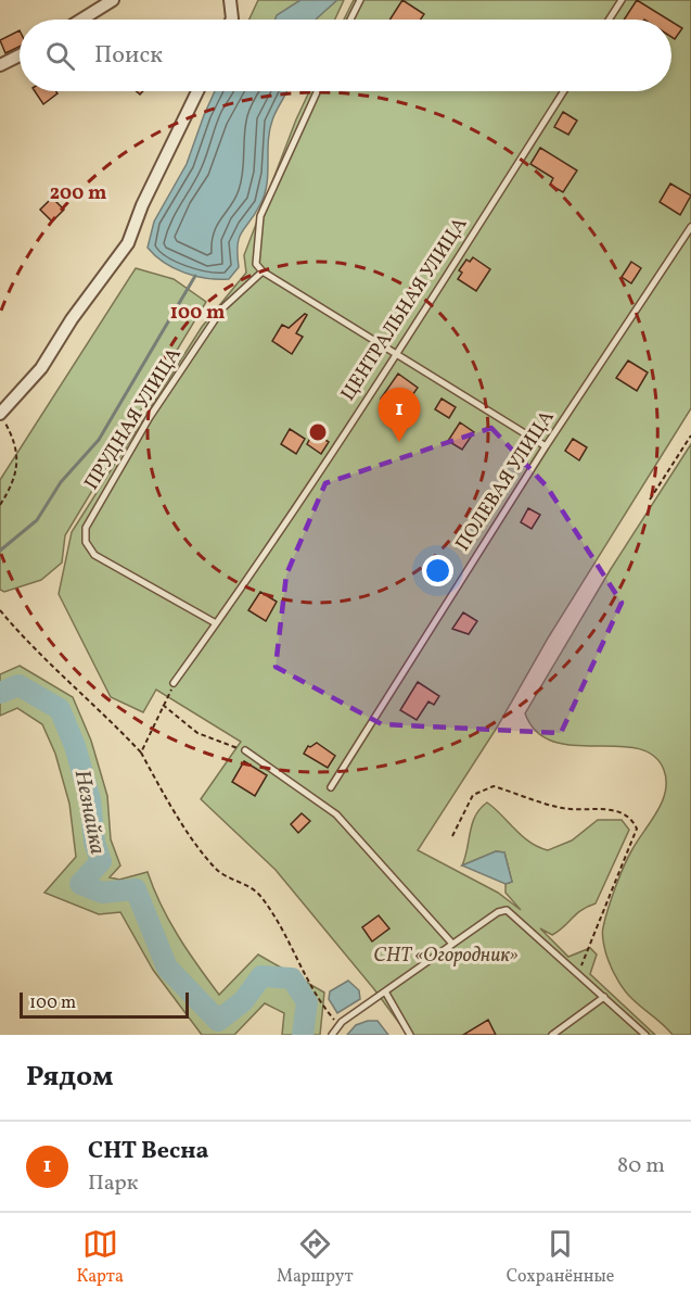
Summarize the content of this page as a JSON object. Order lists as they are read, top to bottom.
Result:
{
  "streets": {
    "lane": ["ЦЕНТРАЛЬНАЯ УЛИЦА", "ПРУДНАЯ УЛИЦА", "ПОЛЕВАЯ УЛИЦА"]
  },
  "crossings": [
    ["ЦЕНТРАЛЬНАЯ УЛИЦА", "ПРУДНАЯ УЛИЦА"]
  ],
  "water": ["Незнайка"],
  "parks": ["СНТ «Огородник»"],
  "scale_bar": "100 m",
  "page": {
    "search": "Поиск",
    "pins": "1",
    "scale": "100 m",
    "heading": "Рядом",
    "list": [
      {
        "mark": "1",
        "name": "СНТ Весна",
        "note": "Парк",
        "value": "80 m"
      }
    ],
    "nav": ["Карта", "Маршрут", "Сохранённые"]
  },
  "rings": ["200 m", "100 m"]
}
